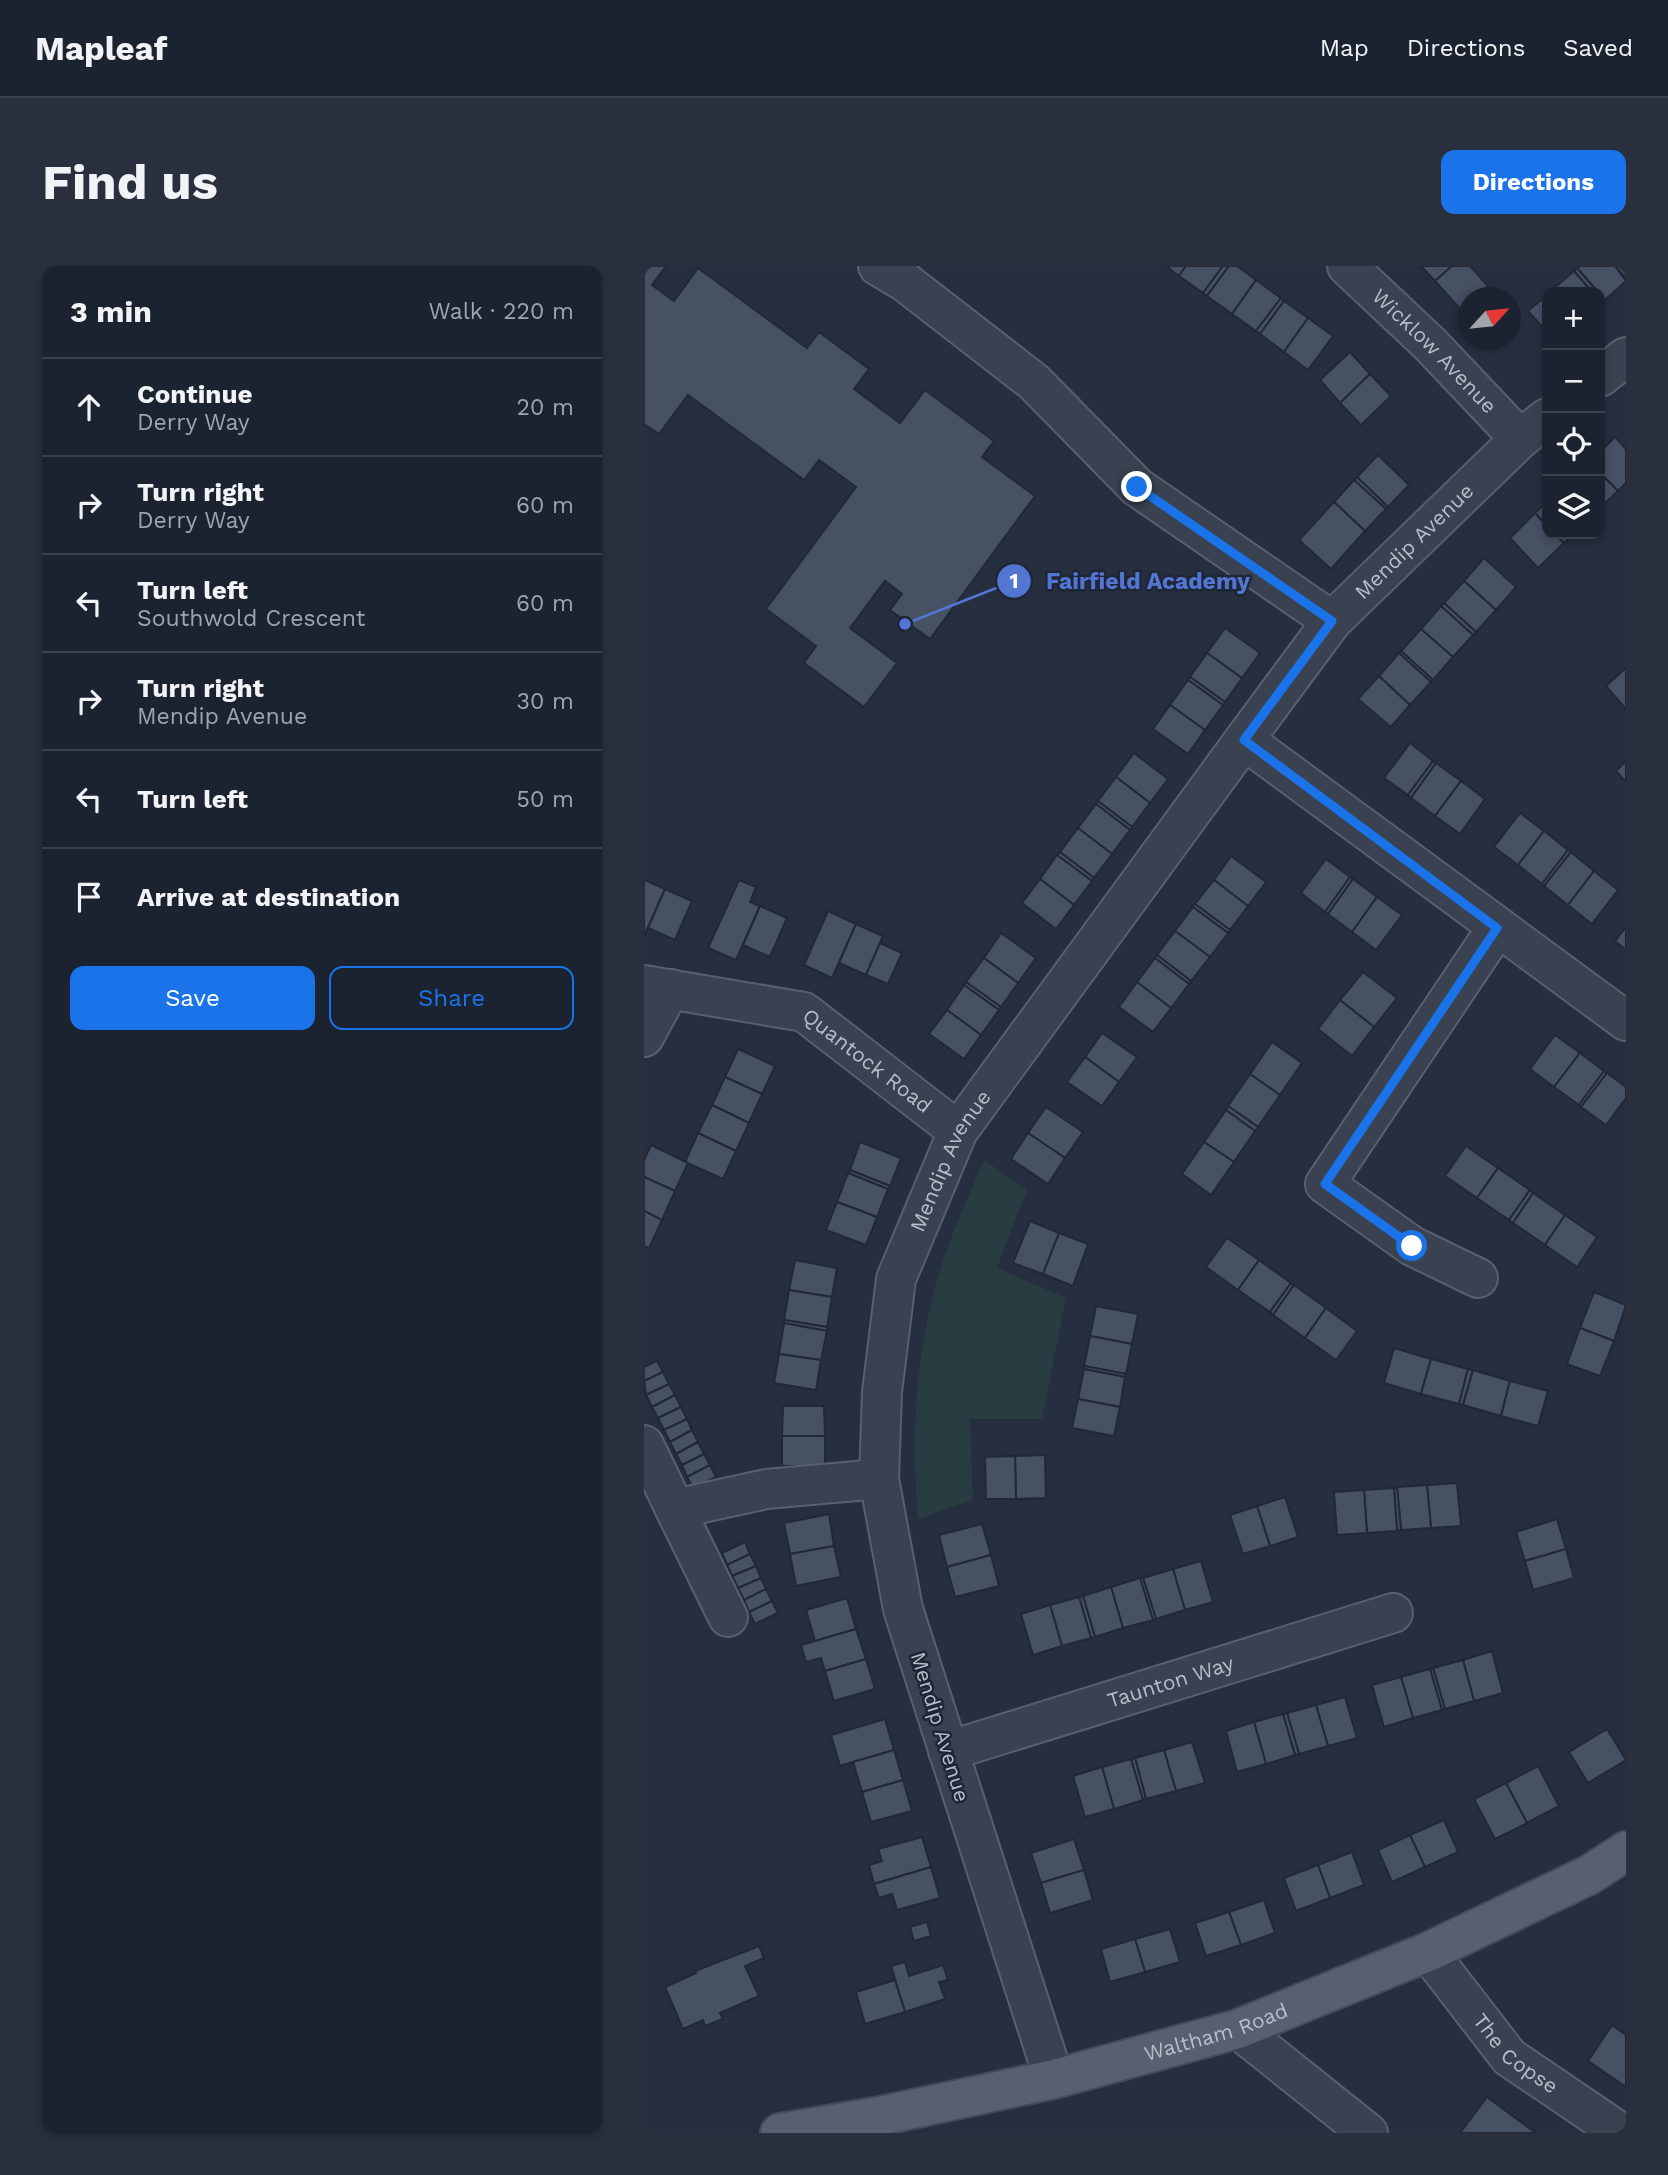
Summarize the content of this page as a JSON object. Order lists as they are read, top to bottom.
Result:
{
  "streets": {
    "main road": ["Waltham Road"],
    "street": [
      "Wicklow Avenue",
      "Mendip Avenue",
      "Quantock Road",
      "Taunton Way",
      "The Copse"
    ]
  },
  "crossings": [
    ["Wicklow Avenue", "Mendip Avenue"],
    ["Mendip Avenue", "Quantock Road"],
    ["Mendip Avenue", "Taunton Way"],
    ["Mendip Avenue", "Waltham Road"],
    ["Waltham Road", "The Copse"]
  ],
  "places": ["Fairfield Academy"],
  "north": "top right",
  "page": {
    "header": "Mapleaf",
    "nav": ["Map", "Directions", "Saved"],
    "buttons": [
      "Directions",
      ["Save", "Share"]
    ],
    "title": "Find us",
    "heading": ["3 min", "Walk · 220 m"],
    "map_buttons": ["+", "−"],
    "list": [
      ["Continue", "Derry Way", "20 m"],
      ["Turn right", "Derry Way", "60 m"],
      ["Turn left", "Southwold Crescent", "60 m"],
      ["Turn right", "Mendip Avenue", "30 m"],
      ["Turn left", "50 m"],
      "Arrive at destination"
    ]
  }
}
